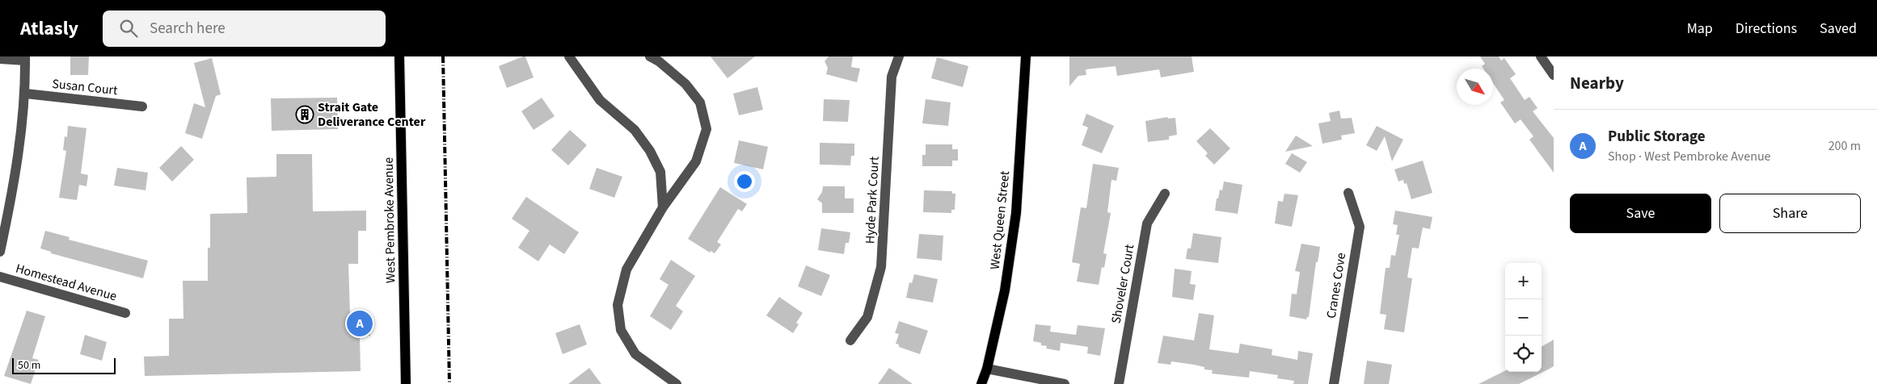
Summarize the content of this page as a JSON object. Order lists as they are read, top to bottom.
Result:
{
  "streets": {
    "main road": ["West Pembroke Avenue", "West Queen Street"],
    "street": [
      "Susan Court",
      "Hyde Park Court",
      "Homestead Avenue",
      "Shoveler Court",
      "Cranes Cove"
    ]
  },
  "places": {
    "building": ["Strait Gate Deliverance Center"]
  },
  "scale_bar": "50 m",
  "north": "bottom right",
  "page": {
    "header": "Atlasly",
    "search": "Search here",
    "nav": ["Map", "Directions", "Saved"],
    "heading": "Nearby",
    "list": [
      {
        "mark": "A",
        "name": "Public Storage",
        "note": "Shop · West Pembroke Avenue",
        "value": "200 m"
      }
    ],
    "buttons": ["Save", "Share"],
    "map_buttons": ["+", "−"],
    "pins": "A",
    "scale": "50 m"
  }
}
